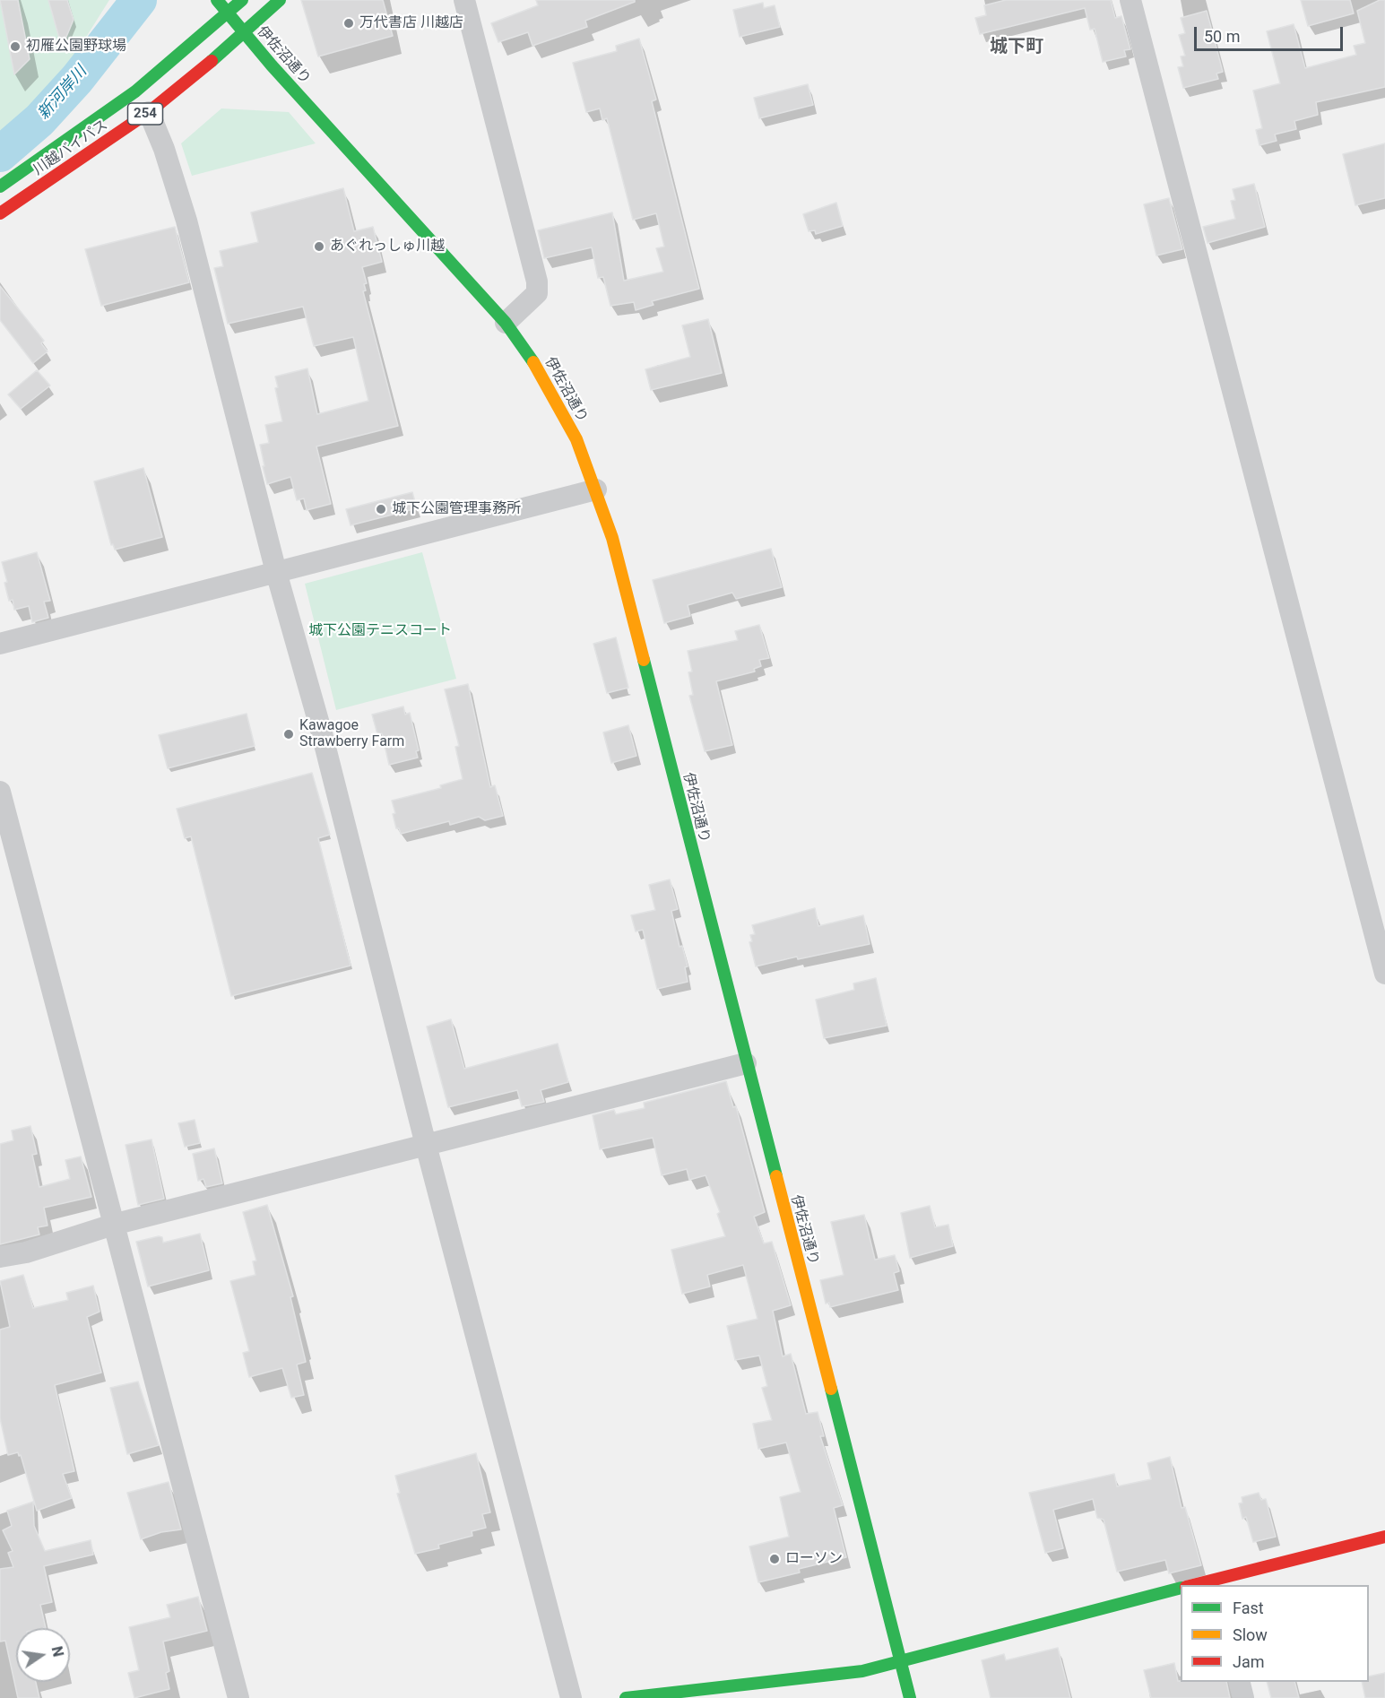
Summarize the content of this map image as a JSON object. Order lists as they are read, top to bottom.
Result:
{
  "streets": {
    "main road": ["伊佐沼通り", "254", "川越バイパス"]
  },
  "crossings": [
    ["伊佐沼通り", "川越バイパス"]
  ],
  "districts": ["城下町"],
  "water": ["新河岸川"],
  "parks": ["城下公園テニスコート"],
  "places": [
    "万代書店 川越店",
    "初雁公園野球場",
    "あぐれっしゅ川越",
    "城下公園管理事務所",
    "Kawagoe Strawberry Farm",
    "ローソン"
  ],
  "legend": ["Fast", "Slow", "Jam"],
  "scale_bar": "50 m",
  "north": "right"
}
